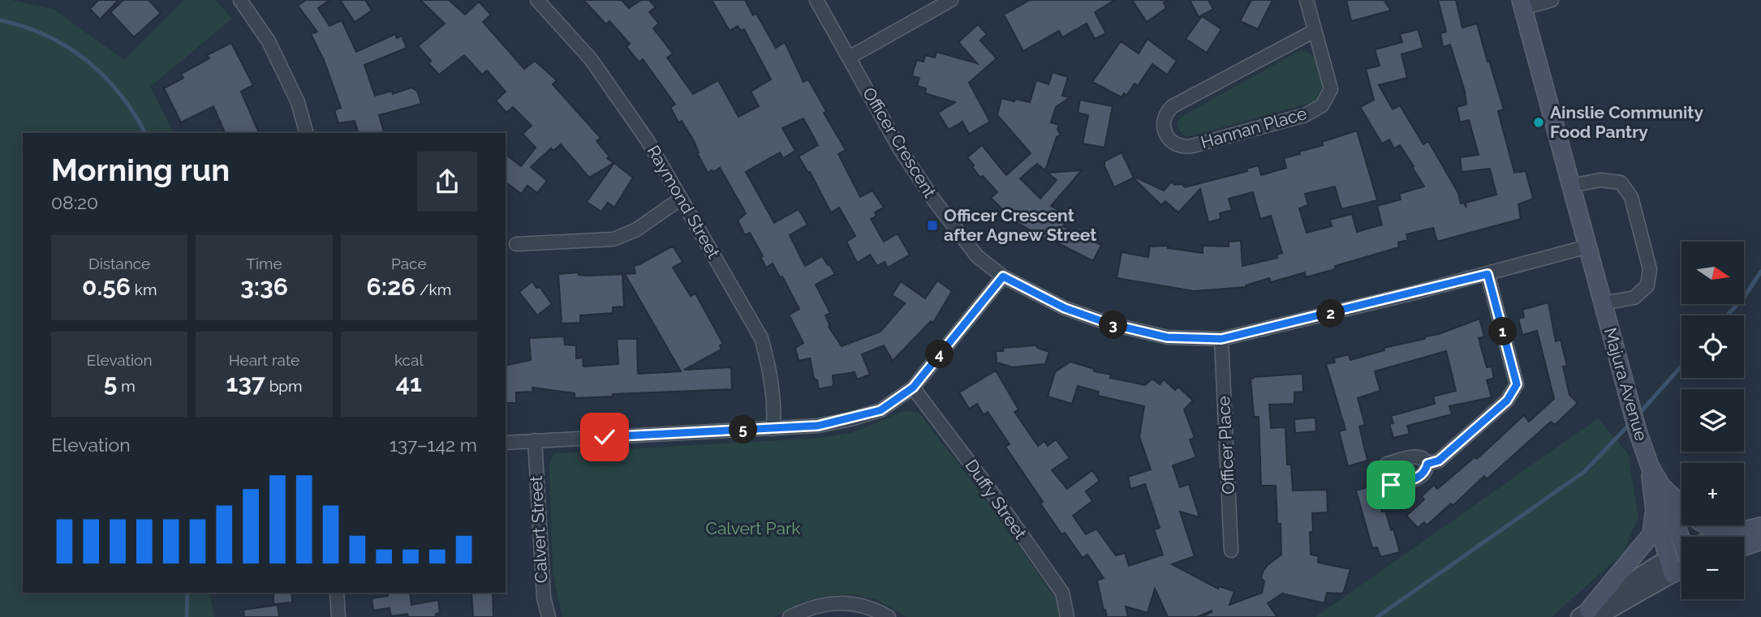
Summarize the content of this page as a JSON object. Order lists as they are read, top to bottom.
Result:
{
  "streets": {
    "main road": ["Majura Avenue"],
    "street": [
      "Hannan Place",
      "Officer Crescent",
      "Raymond Street",
      "Officer Place",
      "Duffy Street",
      "Calvert Street"
    ]
  },
  "crossings": [
    ["Officer Crescent", "Majura Avenue"],
    ["Officer Crescent", "Officer Place"]
  ],
  "parks": ["Calvert Park"],
  "places": {
    "other": ["Ainslie Community Food Pantry"],
    "transit": ["Officer Crescent after Agnew Street"]
  },
  "north": "right",
  "page": {
    "heading": ["Morning run", "08:20"],
    "stats": [
      ["Distance", "0.56 km"],
      ["Time", "3:36"],
      ["Pace", "6:26 /km"],
      ["Elevation", "5 m"],
      ["Heart rate", "137 bpm"],
      ["kcal", "41"]
    ],
    "map_buttons": ["+", "−"],
    "pins": [
      "2",
      "3",
      "1",
      "4",
      "5"
    ],
    "chart": ["Elevation", "137–142 m"]
  }
}
